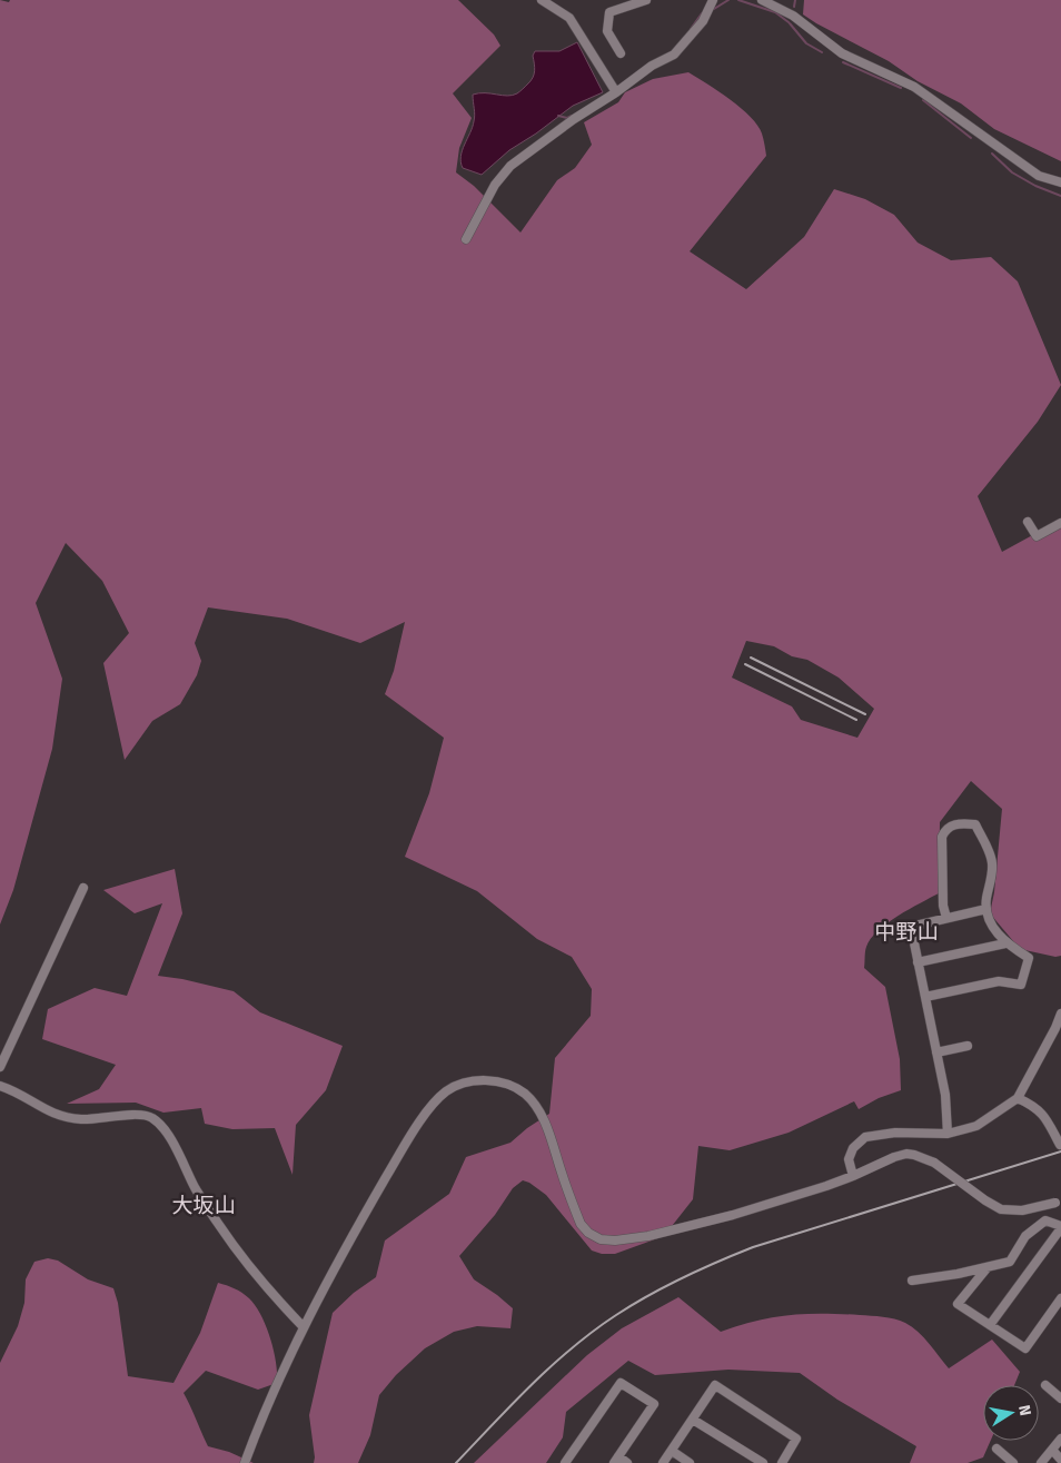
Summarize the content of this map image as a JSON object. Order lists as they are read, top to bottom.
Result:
{
  "districts": ["中野山", "大坂山"],
  "north": "right"
}
